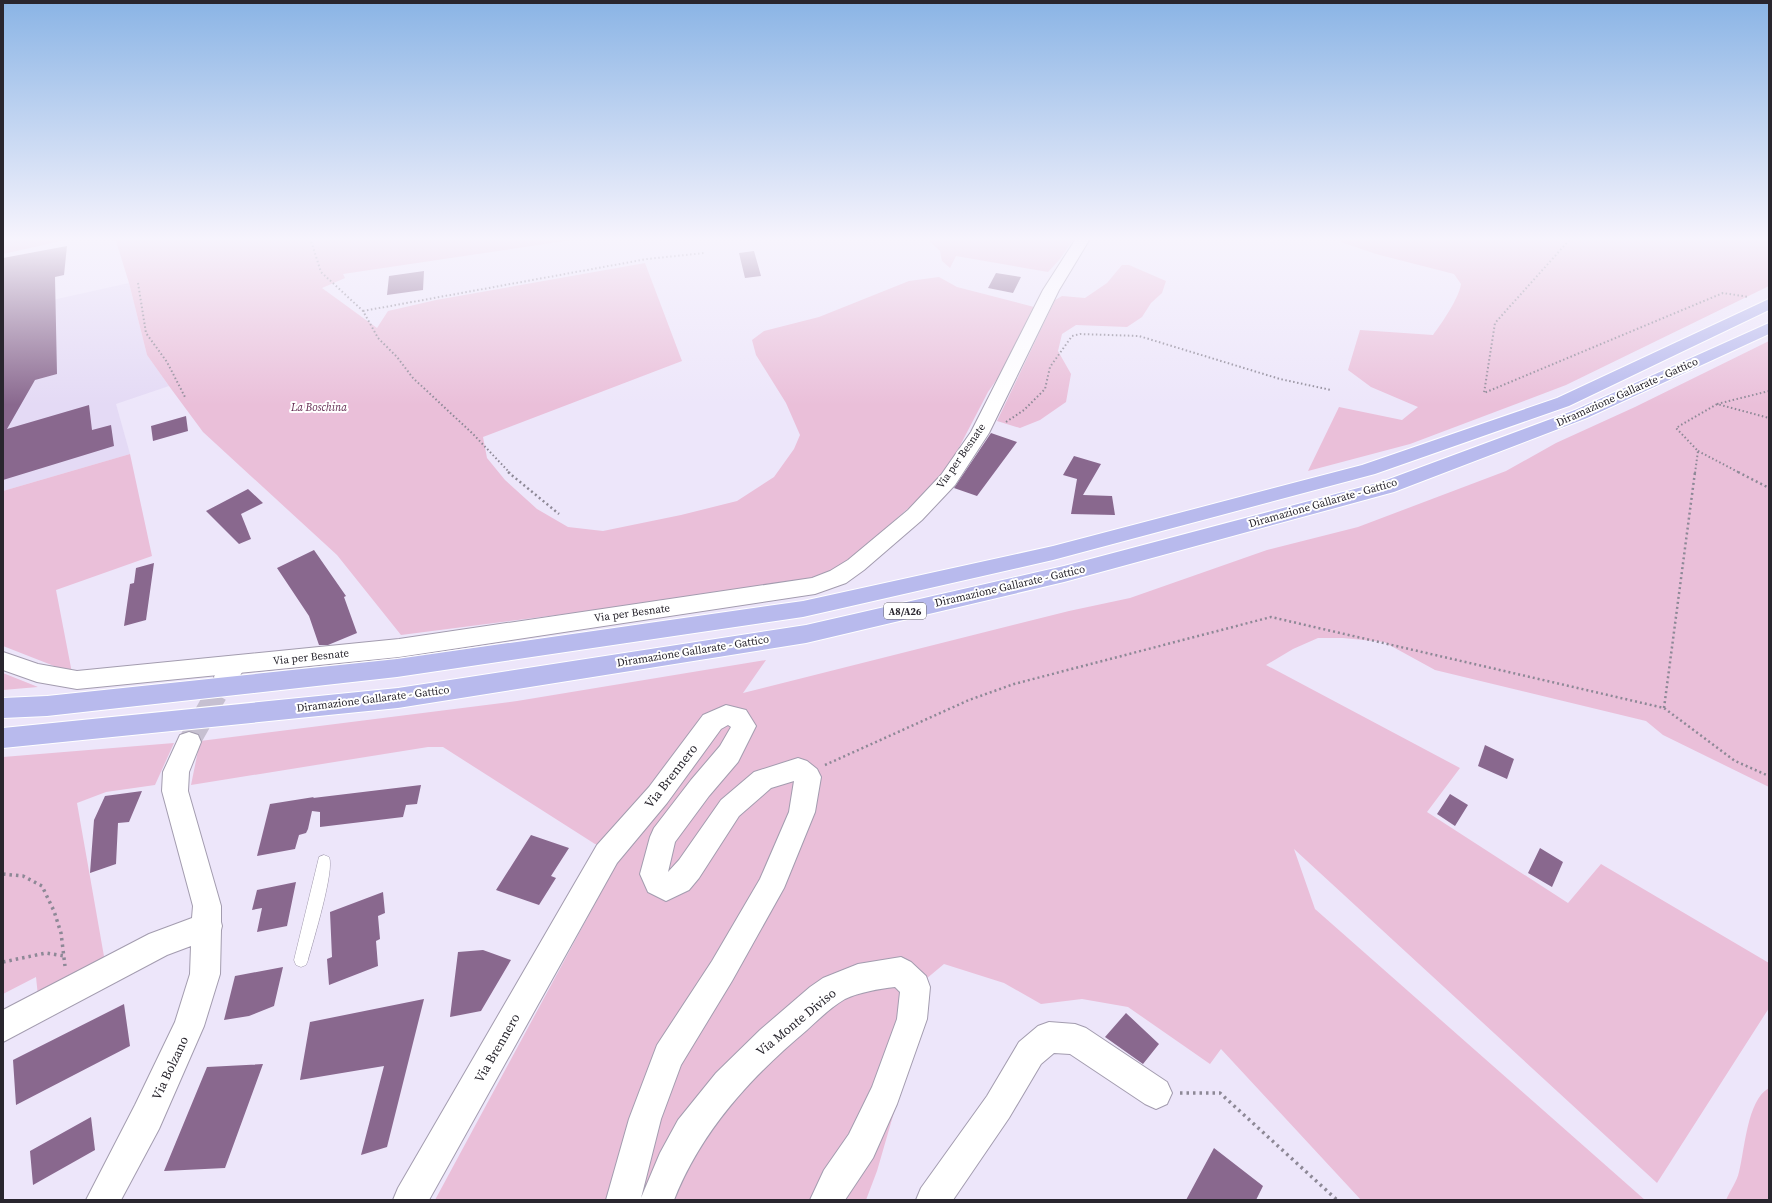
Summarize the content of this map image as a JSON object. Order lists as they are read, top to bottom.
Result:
{
  "streets": {
    "highway": ["Diramazione Gallarate - Gattico", "A8/A26"],
    "street": [
      "Via per Besnate",
      "Via Brennero",
      "Via Monte Diviso",
      "Via Bolzano"
    ]
  },
  "parks": ["La Boschina"]
}
